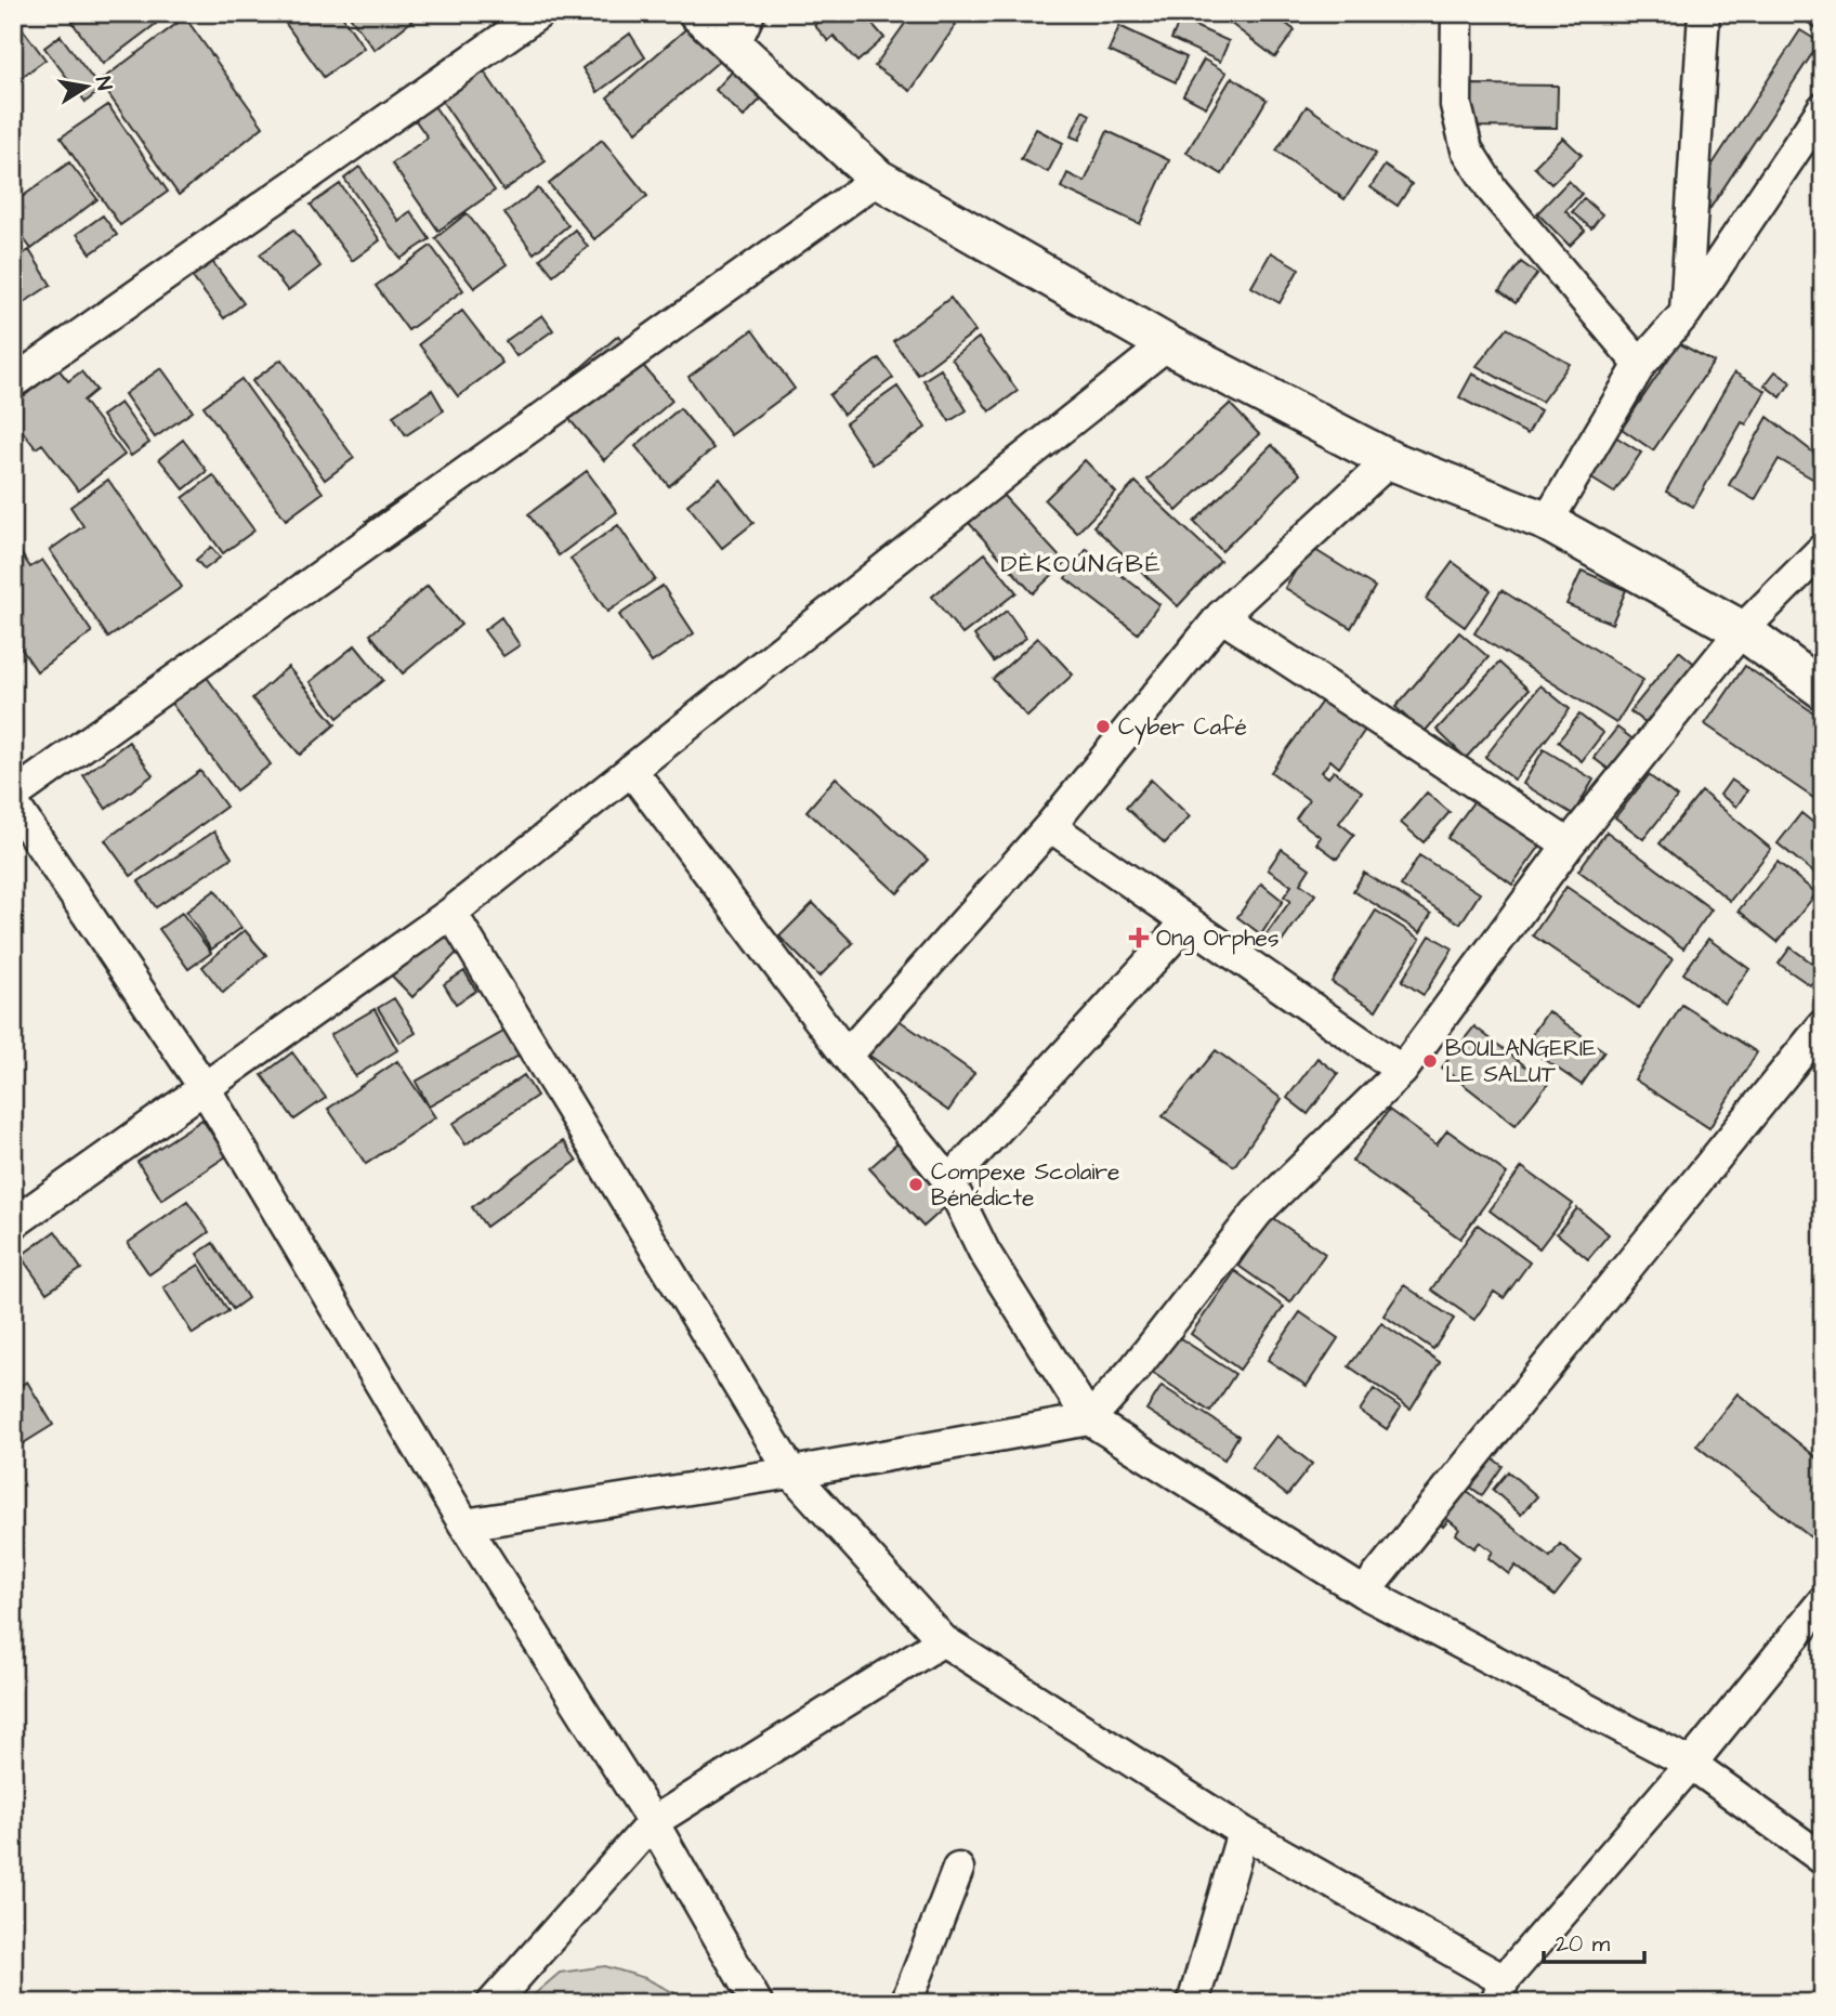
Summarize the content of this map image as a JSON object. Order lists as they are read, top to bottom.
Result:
{
  "districts": ["DÈKOUNGBÉ"],
  "places": {
    "other": ["Cyber Café", "BOULANGERIE LE SALUT", "Compexe Scolaire Bénédicte"],
    "health": ["Ong Orphes"]
  },
  "scale_bar": "20 m",
  "north": "right"
}
